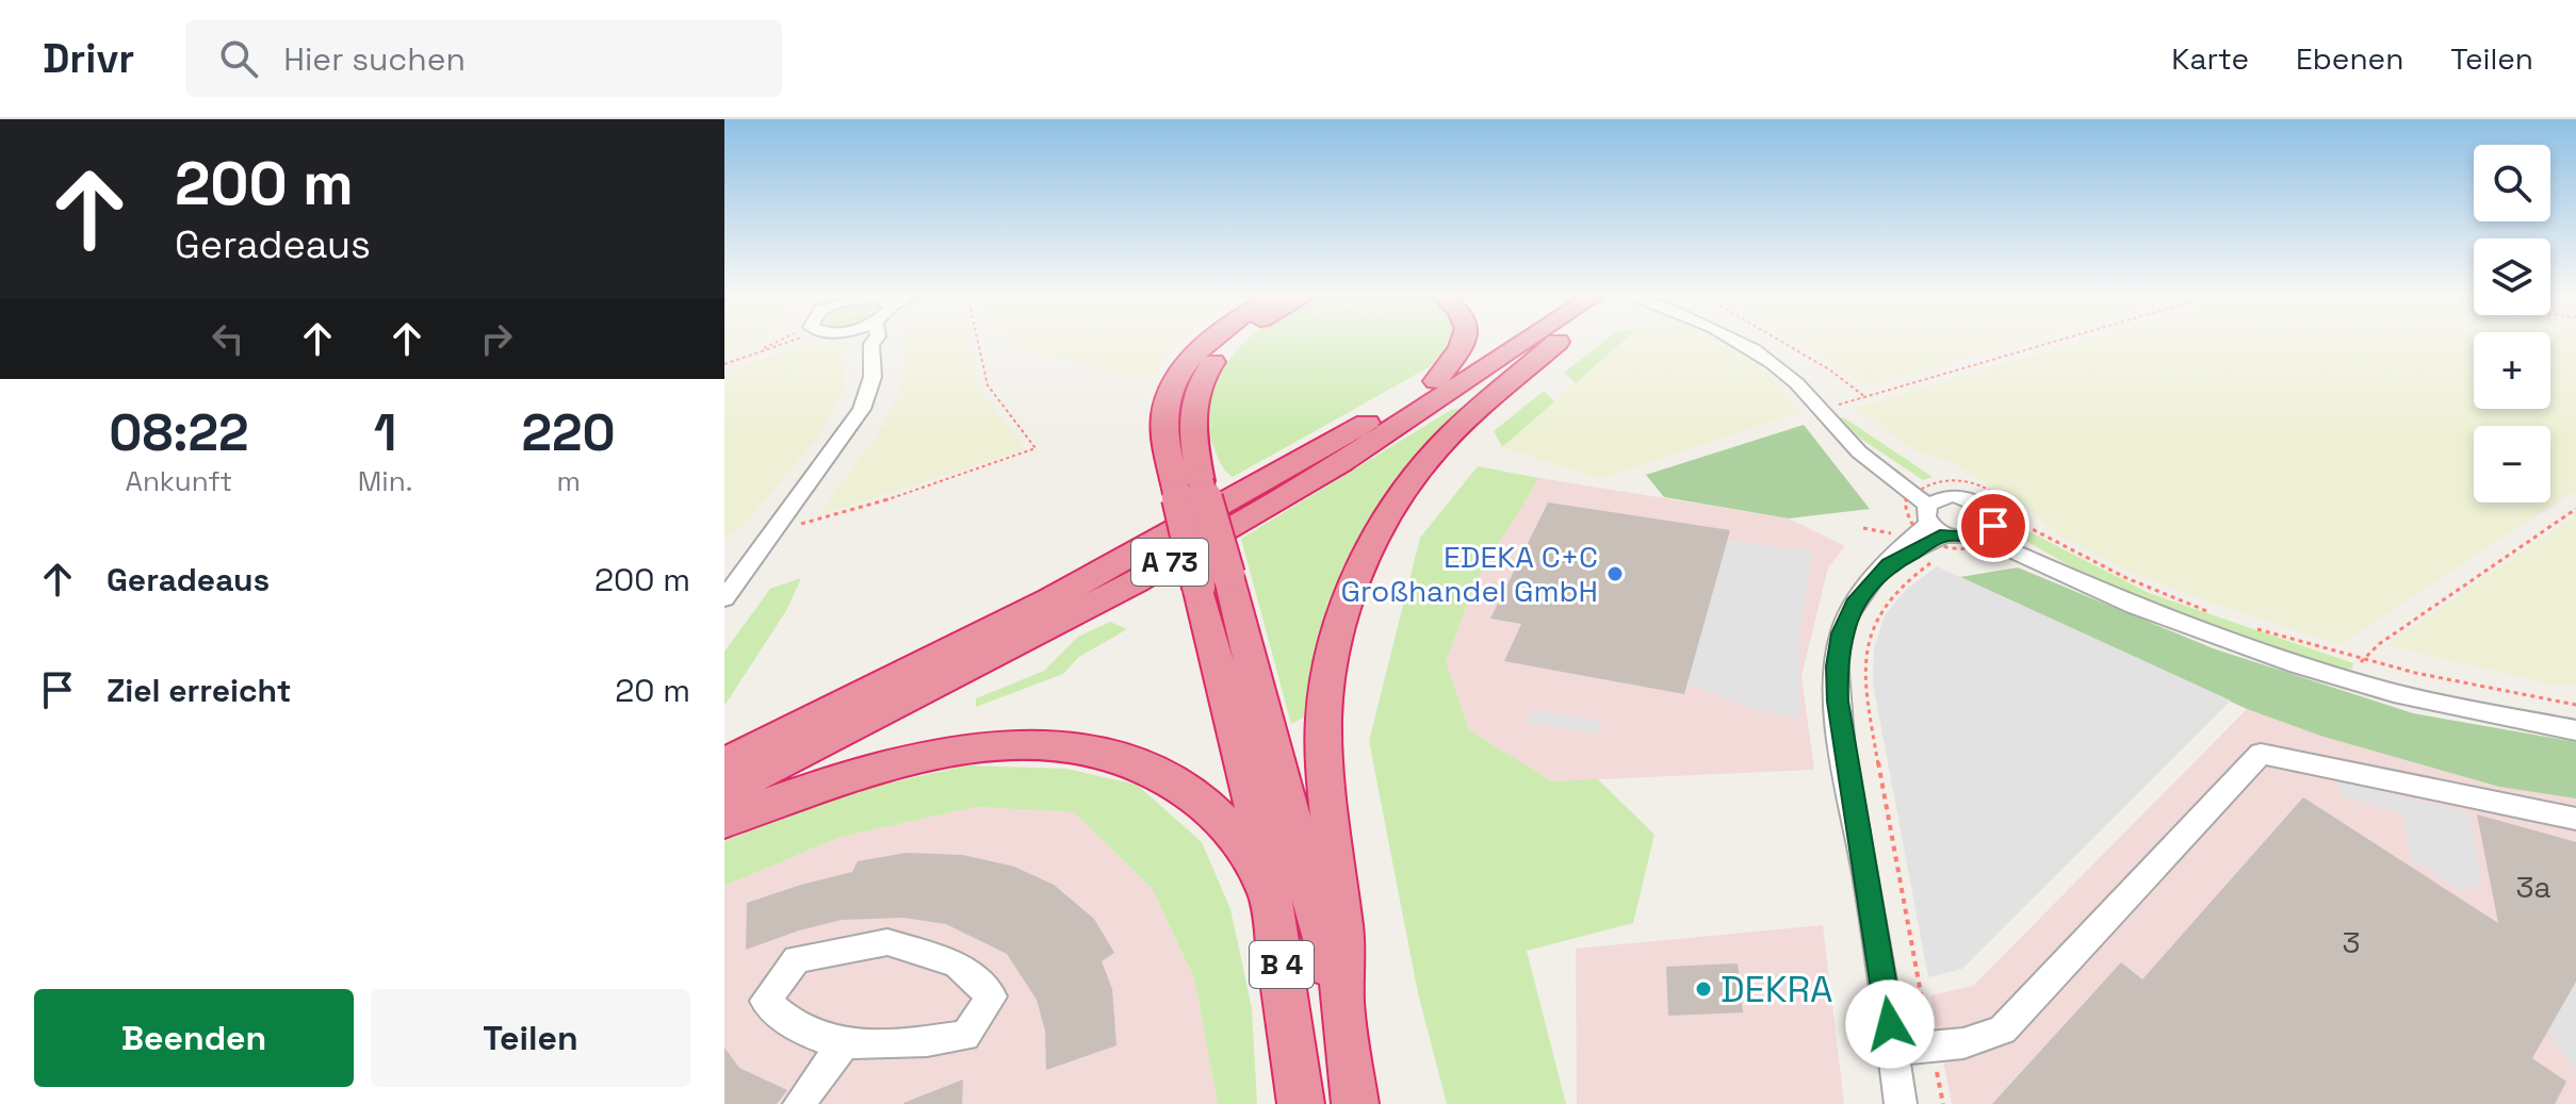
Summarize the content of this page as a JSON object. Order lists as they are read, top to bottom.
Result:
{
  "streets": {
    "highway": ["A 73", "B 4"]
  },
  "places": ["EDEKA C+C Großhandel GmbH", "DEKRA"],
  "house_numbers": ["3a", "3"],
  "page": {
    "header": "Drivr",
    "search": "Hier suchen",
    "nav": ["Karte", "Ebenen", "Teilen"],
    "turn": ["200 m", "Geradeaus"],
    "map_buttons": ["+", "−"],
    "eta": [
      "08:22",
      "Ankunft",
      "1",
      "Min.",
      "220",
      "m"
    ],
    "list": [
      {
        "name": "Geradeaus",
        "value": "200 m"
      },
      {
        "name": "Ziel erreicht",
        "value": "20 m"
      }
    ],
    "buttons": ["Beenden", "Teilen"]
  }
}
